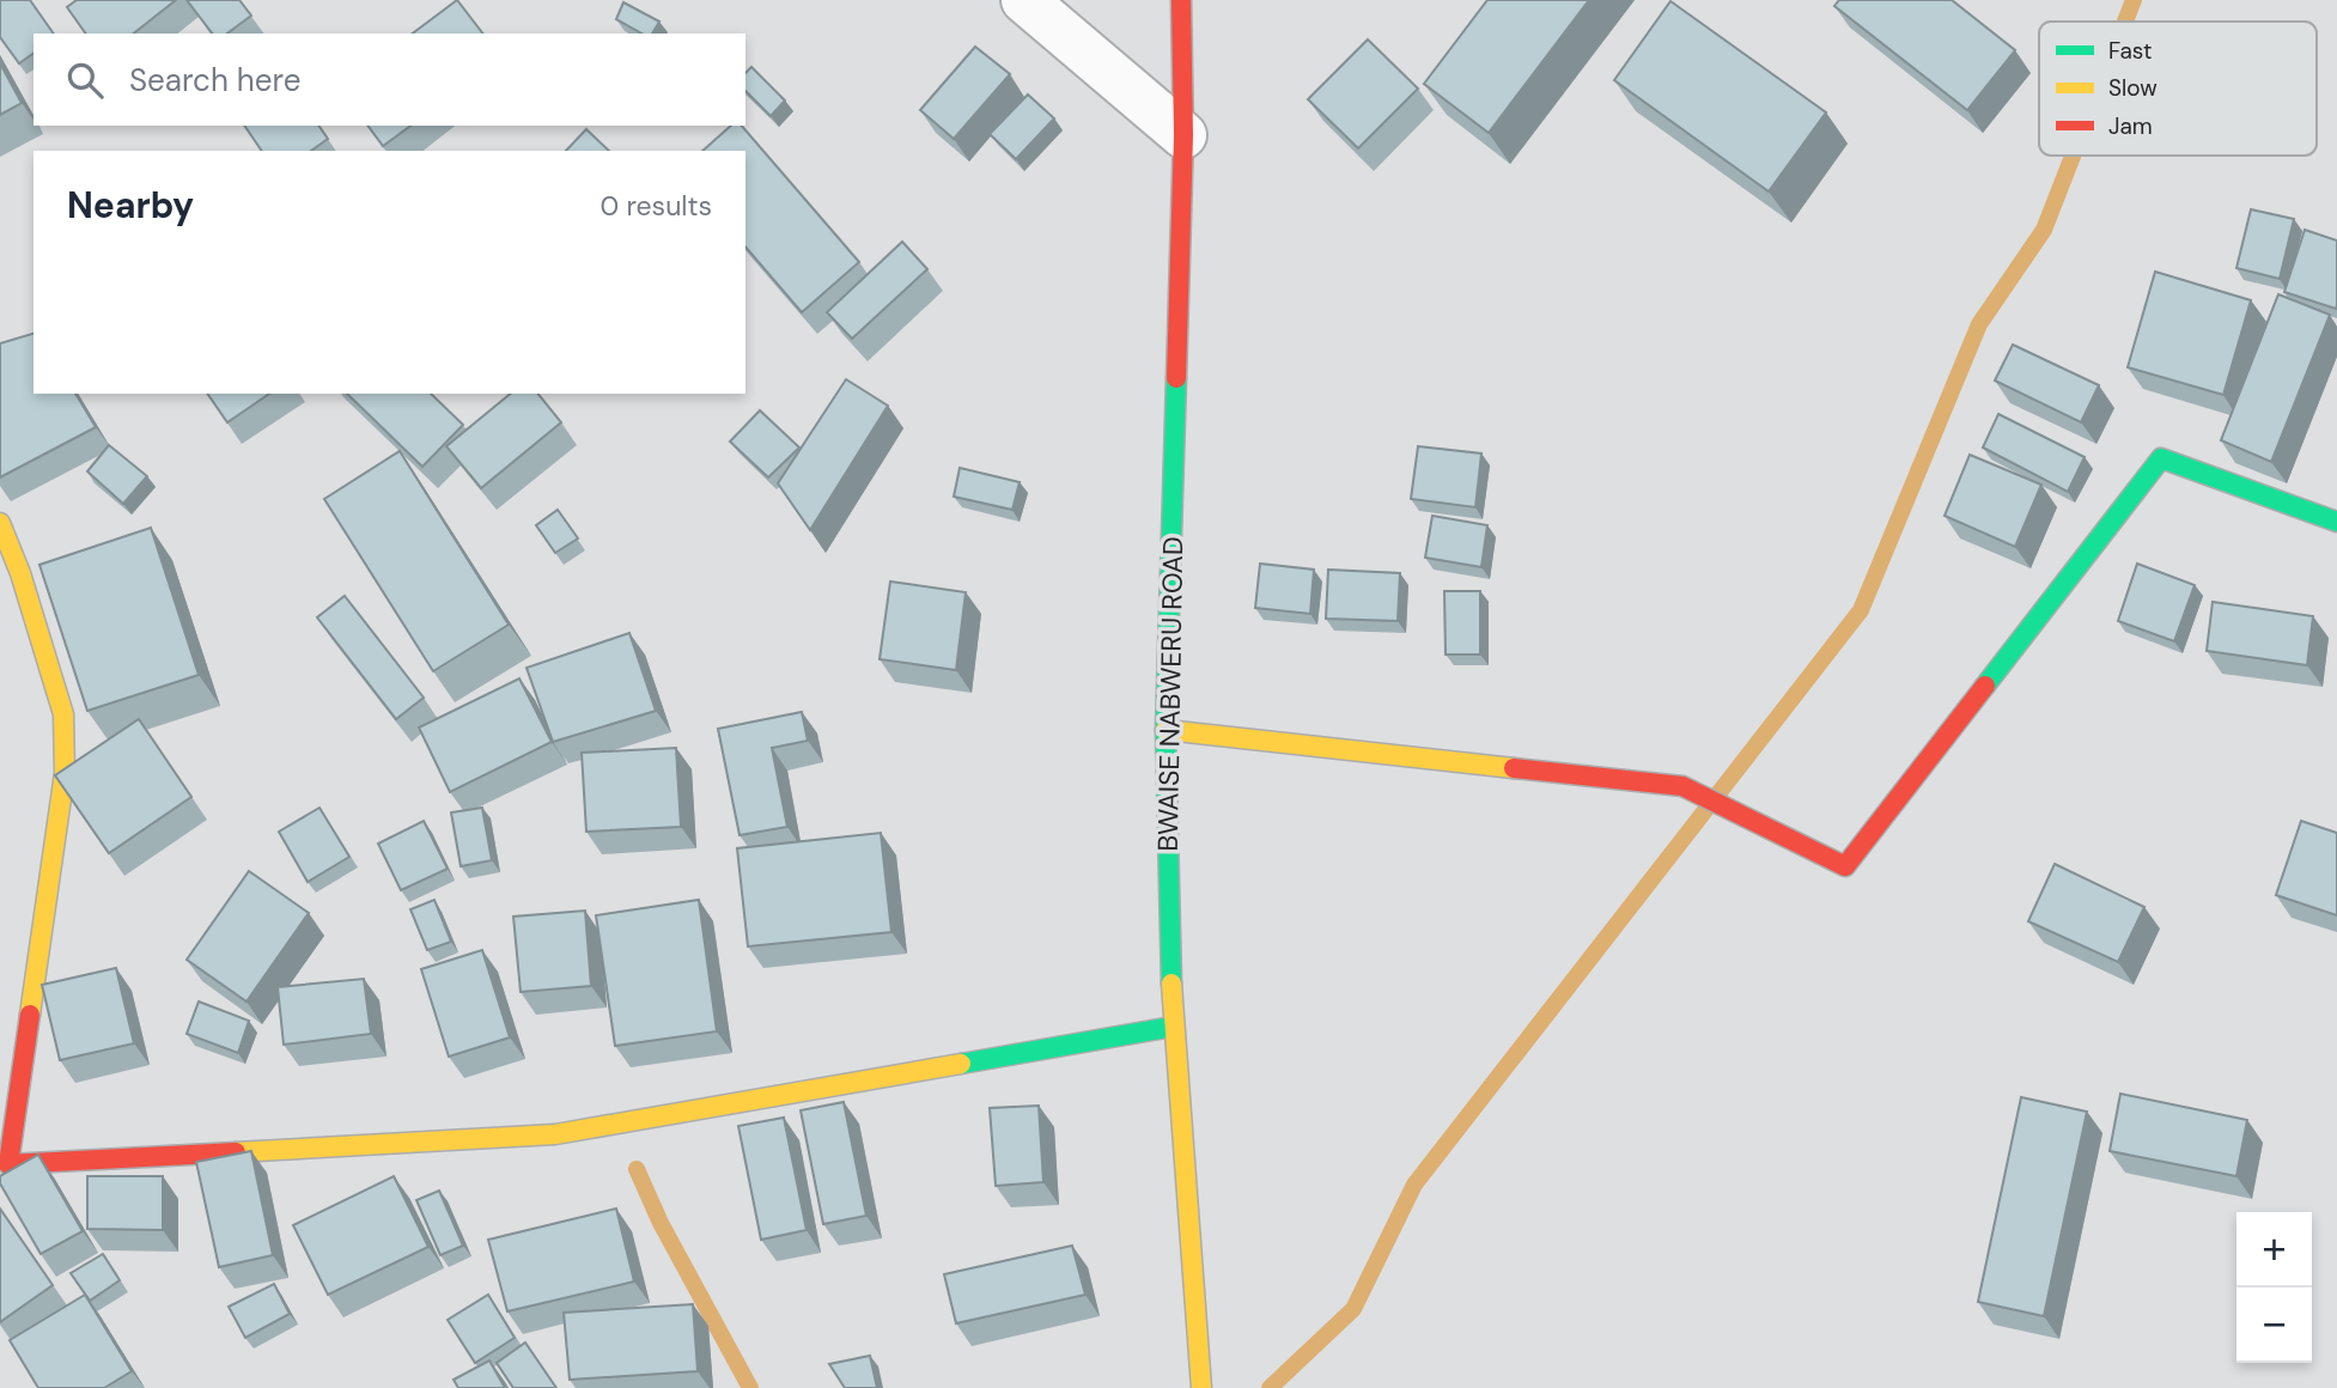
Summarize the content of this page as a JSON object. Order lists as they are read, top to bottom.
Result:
{
  "streets": {
    "street": ["BWAISE NABWERU ROAD"]
  },
  "legend": ["Fast", "Slow", "Jam"],
  "page": {
    "search": "Search here",
    "heading": ["Nearby", "0 results"],
    "map_buttons": ["+", "−"]
  }
}
